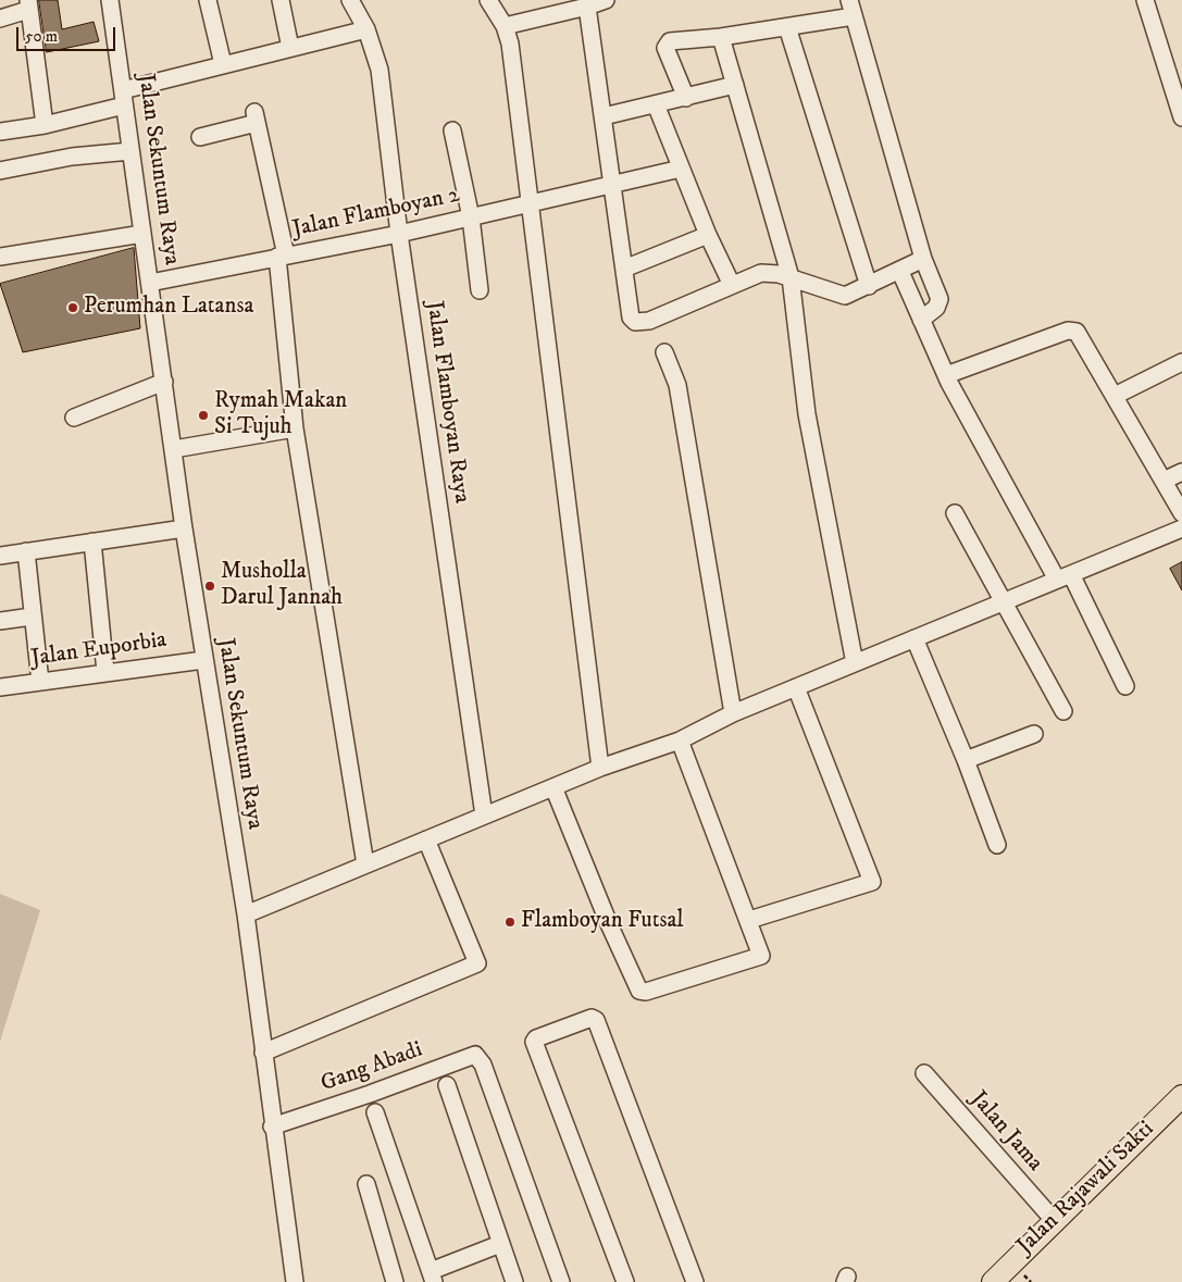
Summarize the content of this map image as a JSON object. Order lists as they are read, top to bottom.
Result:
{
  "streets": {
    "main road": ["Jalan Rajawali Sakti"],
    "street": [
      "Jalan Sekuntum Raya",
      "Jalan Flamboyan 2",
      "Jalan Flamboyan Raya",
      "Jalan Euporbia",
      "Gang Abadi",
      "Jalan Jama"
    ]
  },
  "crossings": [
    ["Jalan Sekuntum Raya", "Jalan Flamboyan 2"],
    ["Jalan Sekuntum Raya", "Jalan Euporbia"],
    ["Jalan Sekuntum Raya", "Gang Abadi"],
    ["Jalan Flamboyan 2", "Jalan Flamboyan Raya"],
    ["Jalan Jama", "Jalan Rajawali Sakti"]
  ],
  "places": [
    "Perumhan Latansa",
    "Rymah Makan Si Tujuh",
    "Musholla Darul Jannah",
    "Flamboyan Futsal"
  ],
  "scale_bar": "50 m"
}
